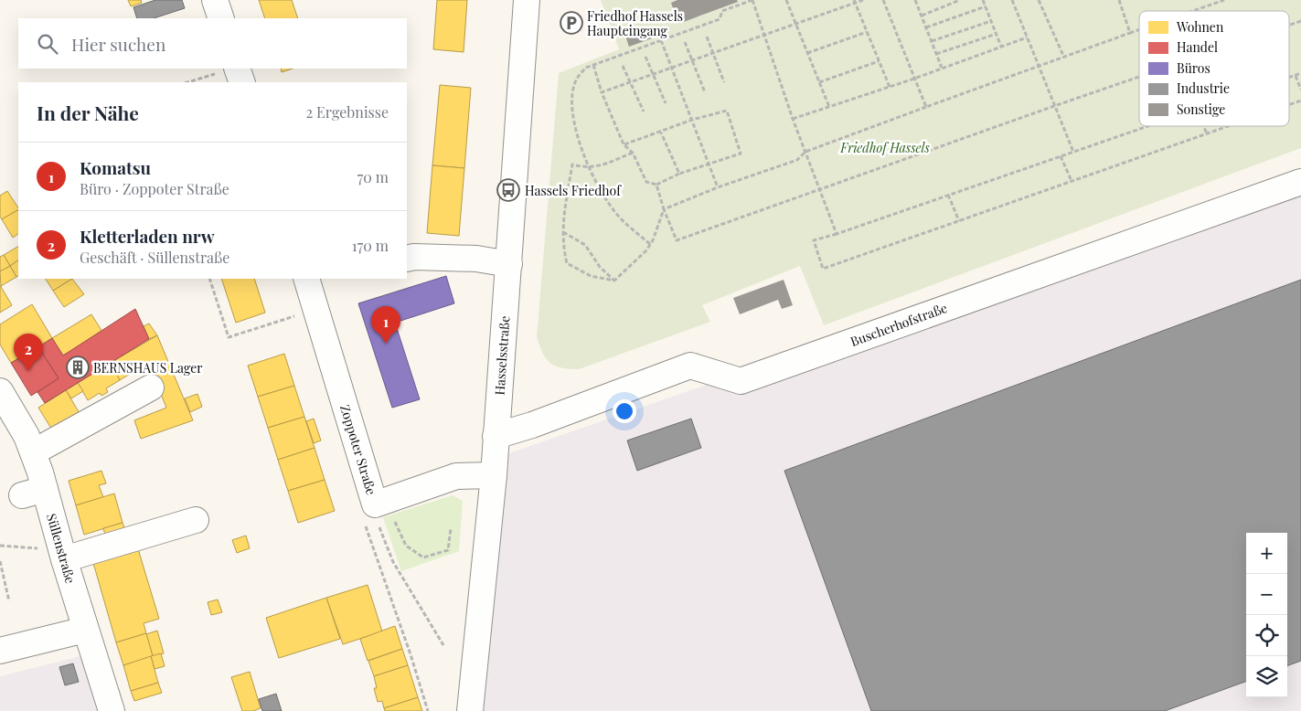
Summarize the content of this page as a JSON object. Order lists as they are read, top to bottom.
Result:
{
  "streets": {
    "street": [
      "Buscherhofstraße",
      "Hasselsstraße",
      "Zoppoter Straße",
      "Süllenstraße"
    ]
  },
  "crossings": [
    ["Buscherhofstraße", "Hasselsstraße"],
    ["Hasselsstraße", "Zoppoter Straße"]
  ],
  "parks": ["Friedhof Hassels"],
  "places": {
    "parking": ["Friedhof Hassels Haupteingang"],
    "bus stop": ["Hassels Friedhof"],
    "building": ["BERNSHAUS Lager"]
  },
  "legend": [
    "Wohnen",
    "Handel",
    "Büros",
    "Industrie",
    "Sonstige"
  ],
  "page": {
    "search": "Hier suchen",
    "heading": ["In der Nähe", "2 Ergebnisse"],
    "list": [
      {
        "mark": "1",
        "name": "Komatsu",
        "note": "Büro · Zoppoter Straße",
        "value": "70 m"
      },
      {
        "mark": "2",
        "name": "Kletterladen nrw",
        "note": "Geschäft · Süllenstraße",
        "value": "170 m"
      }
    ],
    "pins": ["1", "2"],
    "map_buttons": ["+", "−"]
  }
}
